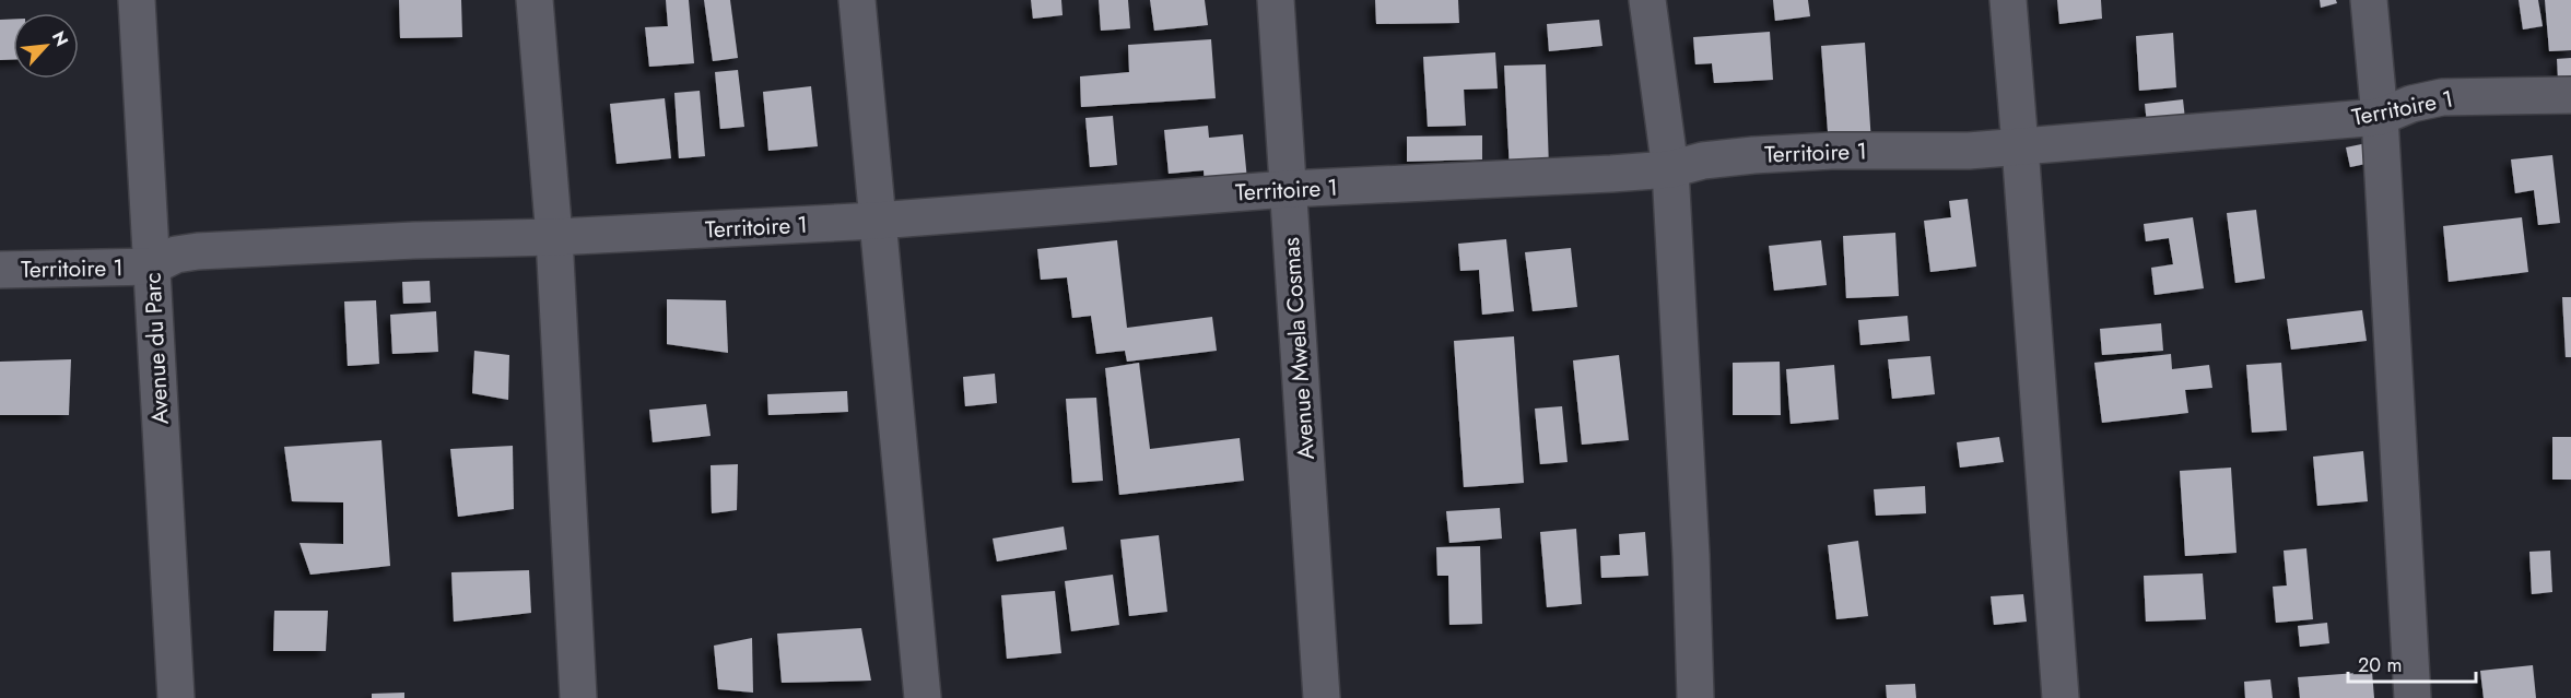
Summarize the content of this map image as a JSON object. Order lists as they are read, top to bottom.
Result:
{
  "streets": {
    "street": ["Territoire 1", "Avenue du Parc", "Avenue Mwela Cosmas"]
  },
  "crossings": [
    ["Territoire 1", "Avenue du Parc"],
    ["Territoire 1", "Avenue Mwela Cosmas"]
  ],
  "scale_bar": "20 m",
  "north": "top right"
}
